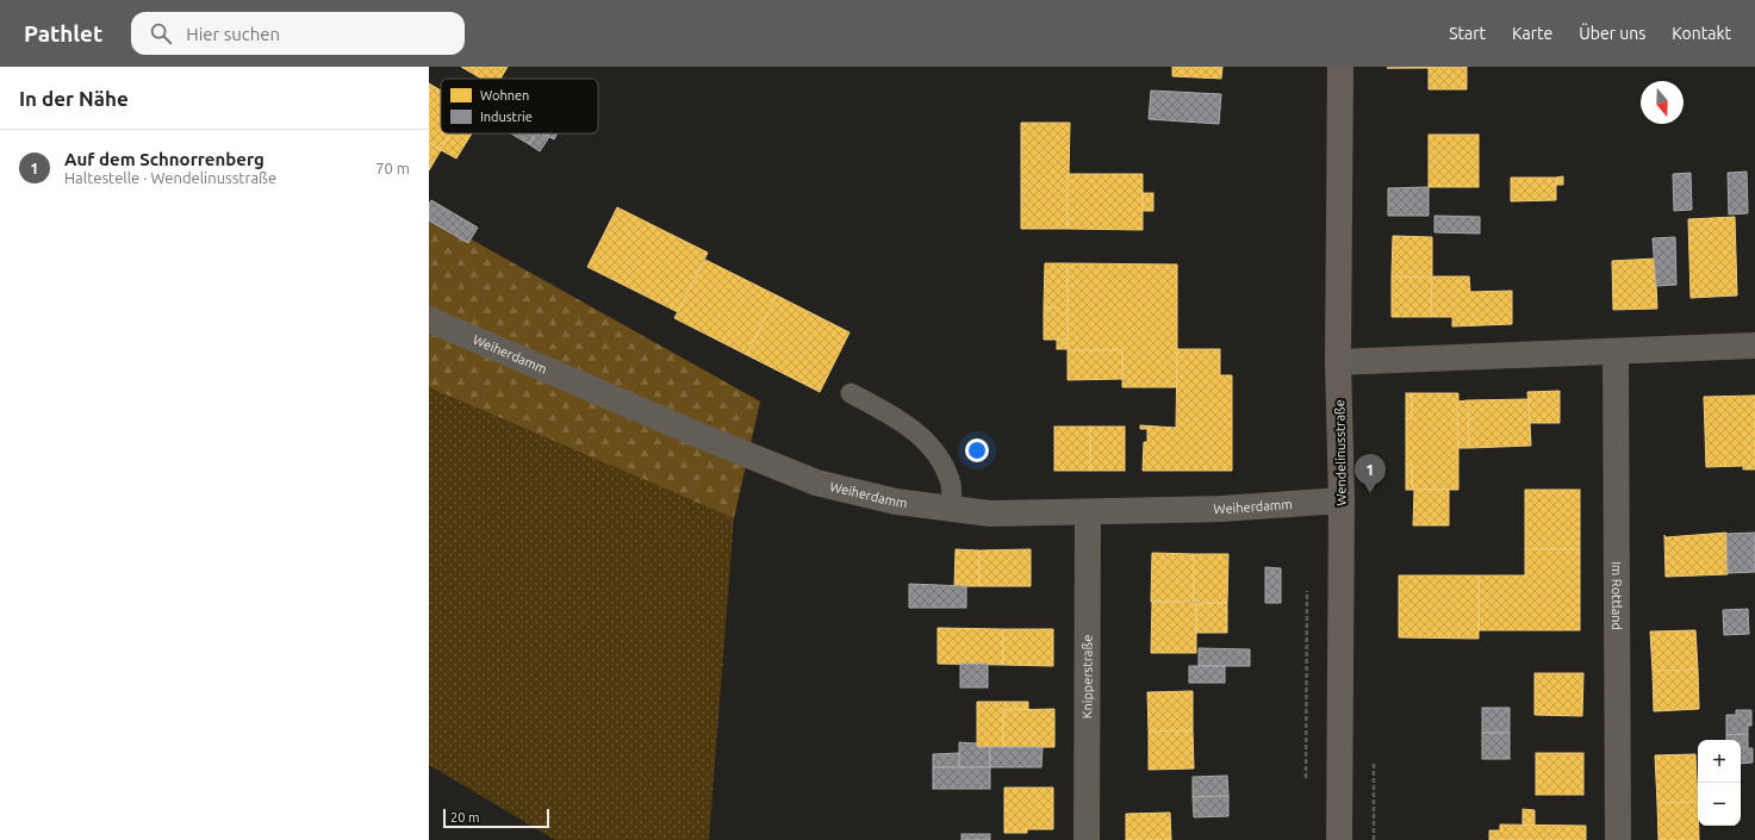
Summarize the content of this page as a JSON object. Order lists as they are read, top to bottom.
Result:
{
  "streets": {
    "main road": ["Wendelinusstraße"],
    "street": ["Weiherdamm", "Im Rottland", "Knipperstraße"]
  },
  "crossings": [
    ["Weiherdamm", "Wendelinusstraße"],
    ["Weiherdamm", "Knipperstraße"]
  ],
  "legend": ["Wohnen", "Industrie"],
  "scale_bar": "20 m",
  "north": "bottom",
  "page": {
    "header": "Pathlet",
    "search": "Hier suchen",
    "nav": [
      "Start",
      "Karte",
      "Über uns",
      "Kontakt"
    ],
    "heading": "In der Nähe",
    "list": [
      {
        "mark": "1",
        "name": "Auf dem Schnorrenberg",
        "note": "Haltestelle · Wendelinusstraße",
        "value": "70 m"
      }
    ],
    "pins": "1",
    "map_buttons": ["+", "−"],
    "scale": "20 m"
  }
}
